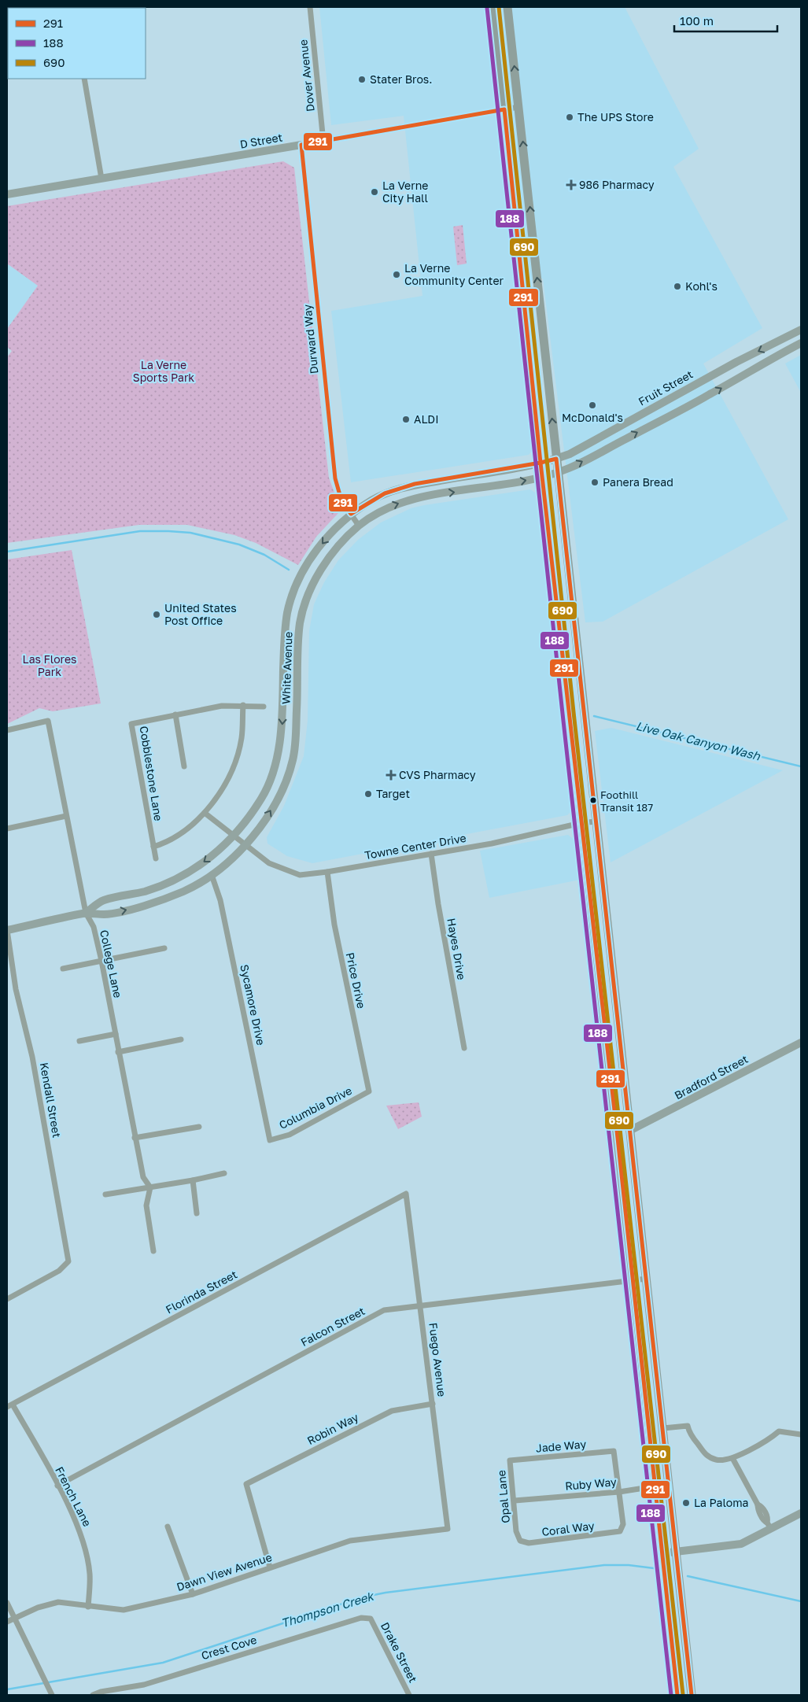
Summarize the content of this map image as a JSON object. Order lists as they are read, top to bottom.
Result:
{
  "streets": {
    "main road": [
      "D Street",
      "Fruit Street",
      "White Avenue",
      "Bradford Street"
    ],
    "street": [
      "Dover Avenue",
      "Durward Way",
      "Cobblestone Lane",
      "Towne Center Drive",
      "Hayes Drive",
      "College Lane",
      "Price Drive",
      "Sycamore Drive",
      "Kendall Street",
      "Columbia Drive",
      "Florinda Street",
      "Falcon Street",
      "Fuego Avenue",
      "Robin Way",
      "Jade Way",
      "Ruby Way",
      "French Lane",
      "Opal Lane",
      "Coral Way",
      "Dawn View Avenue",
      "Crest Cove",
      "Drake Street"
    ]
  },
  "crossings": [
    ["Dover Avenue", "D Street"],
    ["D Street", "Durward Way"],
    ["Durward Way", "White Avenue"],
    ["Fruit Street", "White Avenue"],
    ["White Avenue", "Towne Center Drive"],
    ["White Avenue", "College Lane"],
    ["White Avenue", "Sycamore Drive"],
    ["White Avenue", "Kendall Street"],
    ["Towne Center Drive", "Hayes Drive"],
    ["Towne Center Drive", "Price Drive"],
    ["Price Drive", "Columbia Drive"],
    ["Sycamore Drive", "Columbia Drive"],
    ["Florinda Street", "Fuego Avenue"],
    ["Florinda Street", "French Lane"],
    ["Falcon Street", "Fuego Avenue"],
    ["Falcon Street", "French Lane"],
    ["Fuego Avenue", "Robin Way"],
    ["Fuego Avenue", "Dawn View Avenue"],
    ["Robin Way", "Dawn View Avenue"],
    ["Jade Way", "Ruby Way"],
    ["Jade Way", "Opal Lane"],
    ["Jade Way", "Coral Way"],
    ["Ruby Way", "Opal Lane"],
    ["Ruby Way", "Coral Way"],
    ["French Lane", "Dawn View Avenue"],
    ["Opal Lane", "Coral Way"],
    ["Crest Cove", "Drake Street"]
  ],
  "water": ["Live Oak Canyon Wash", "Thompson Creek"],
  "parks": ["La Verne Sports Park", "Las Flores Park"],
  "places": {
    "other": [
      "Stater Bros.",
      "The UPS Store",
      "La Verne City Hall",
      "La Verne Community Center",
      "Kohl's",
      "McDonald's",
      "ALDI",
      "Panera Bread",
      "United States Post Office",
      "Target",
      "Foothill Transit 187",
      "La Paloma"
    ],
    "health": ["986 Pharmacy", "CVS Pharmacy"]
  },
  "lines": ["transit line 690", "transit line 188", "transit line 291"],
  "legend": ["291", "188", "690"],
  "scale_bar": "100 m"
}
